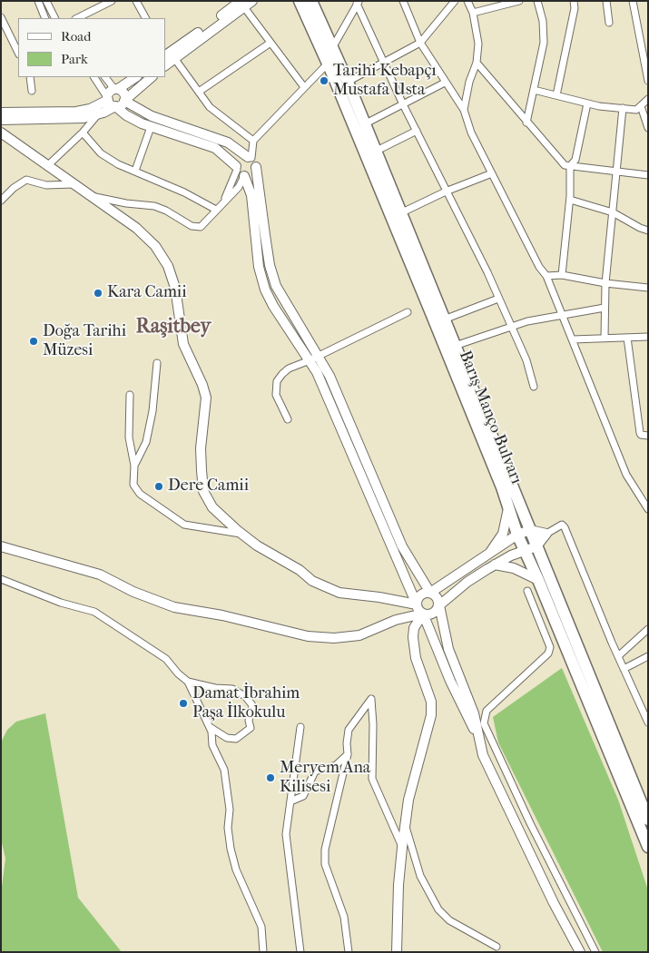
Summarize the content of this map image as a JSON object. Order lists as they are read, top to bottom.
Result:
{
  "streets": {
    "highway": ["Barış Manço Bulvarı"]
  },
  "districts": ["Raşitbey"],
  "places": [
    "Tarihi Kebapçı Mustafa Usta",
    "Kara Camii",
    "Doğa Tarihi Müzesi",
    "Dere Camii",
    "Damat İbrahim Paşa İlkokulu",
    "Meryem Ana Kilisesi"
  ],
  "legend": ["Road", "Park"]
}
